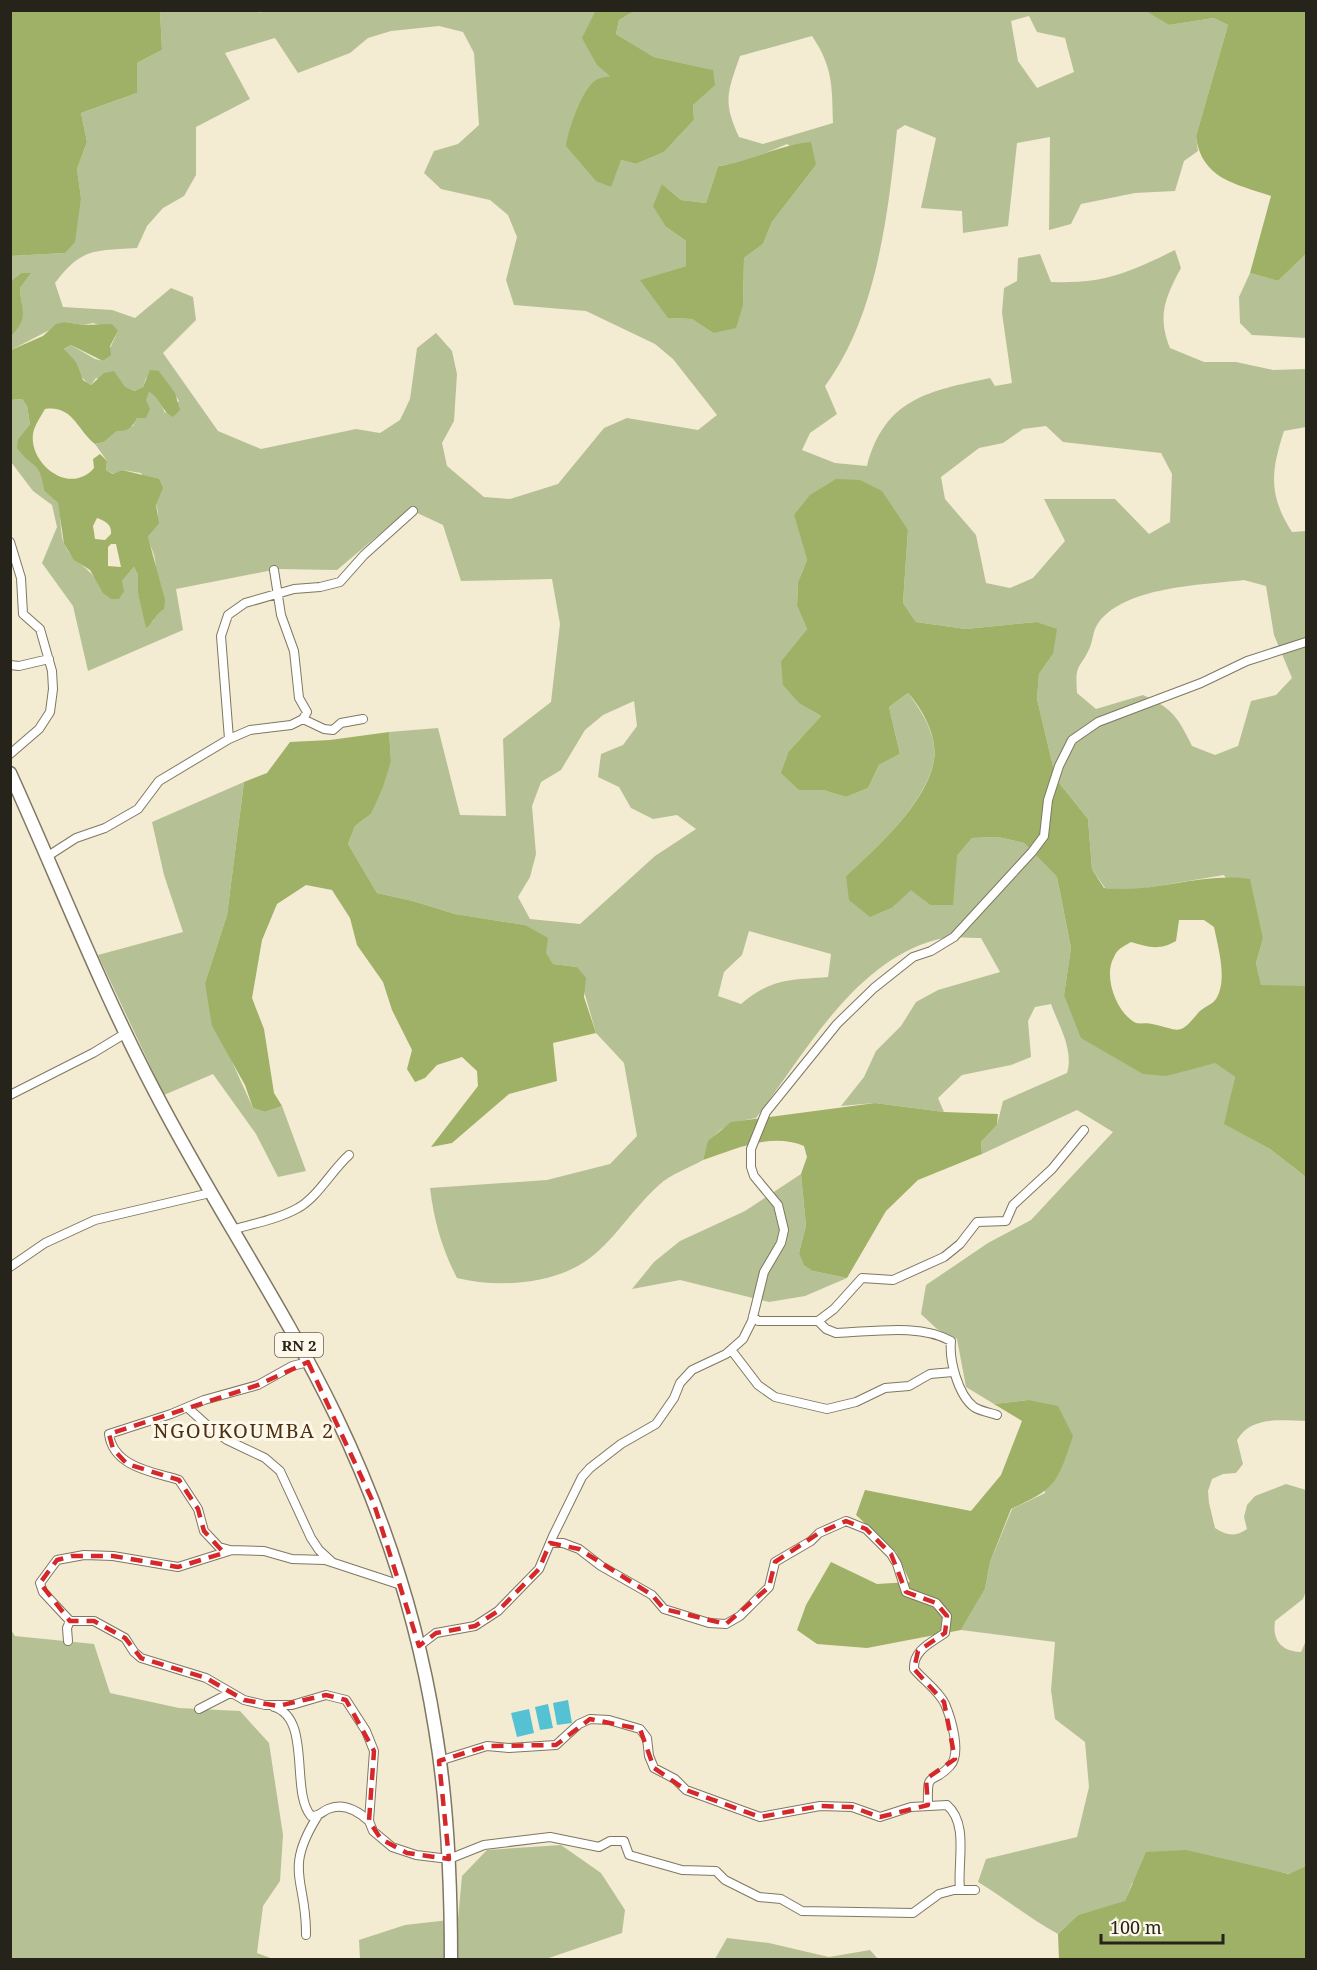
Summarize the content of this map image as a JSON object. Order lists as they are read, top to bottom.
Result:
{
  "streets": {
    "main road": ["RN 2"]
  },
  "districts": ["NGOUKOUMBA 2"],
  "scale_bar": "100 m"
}
